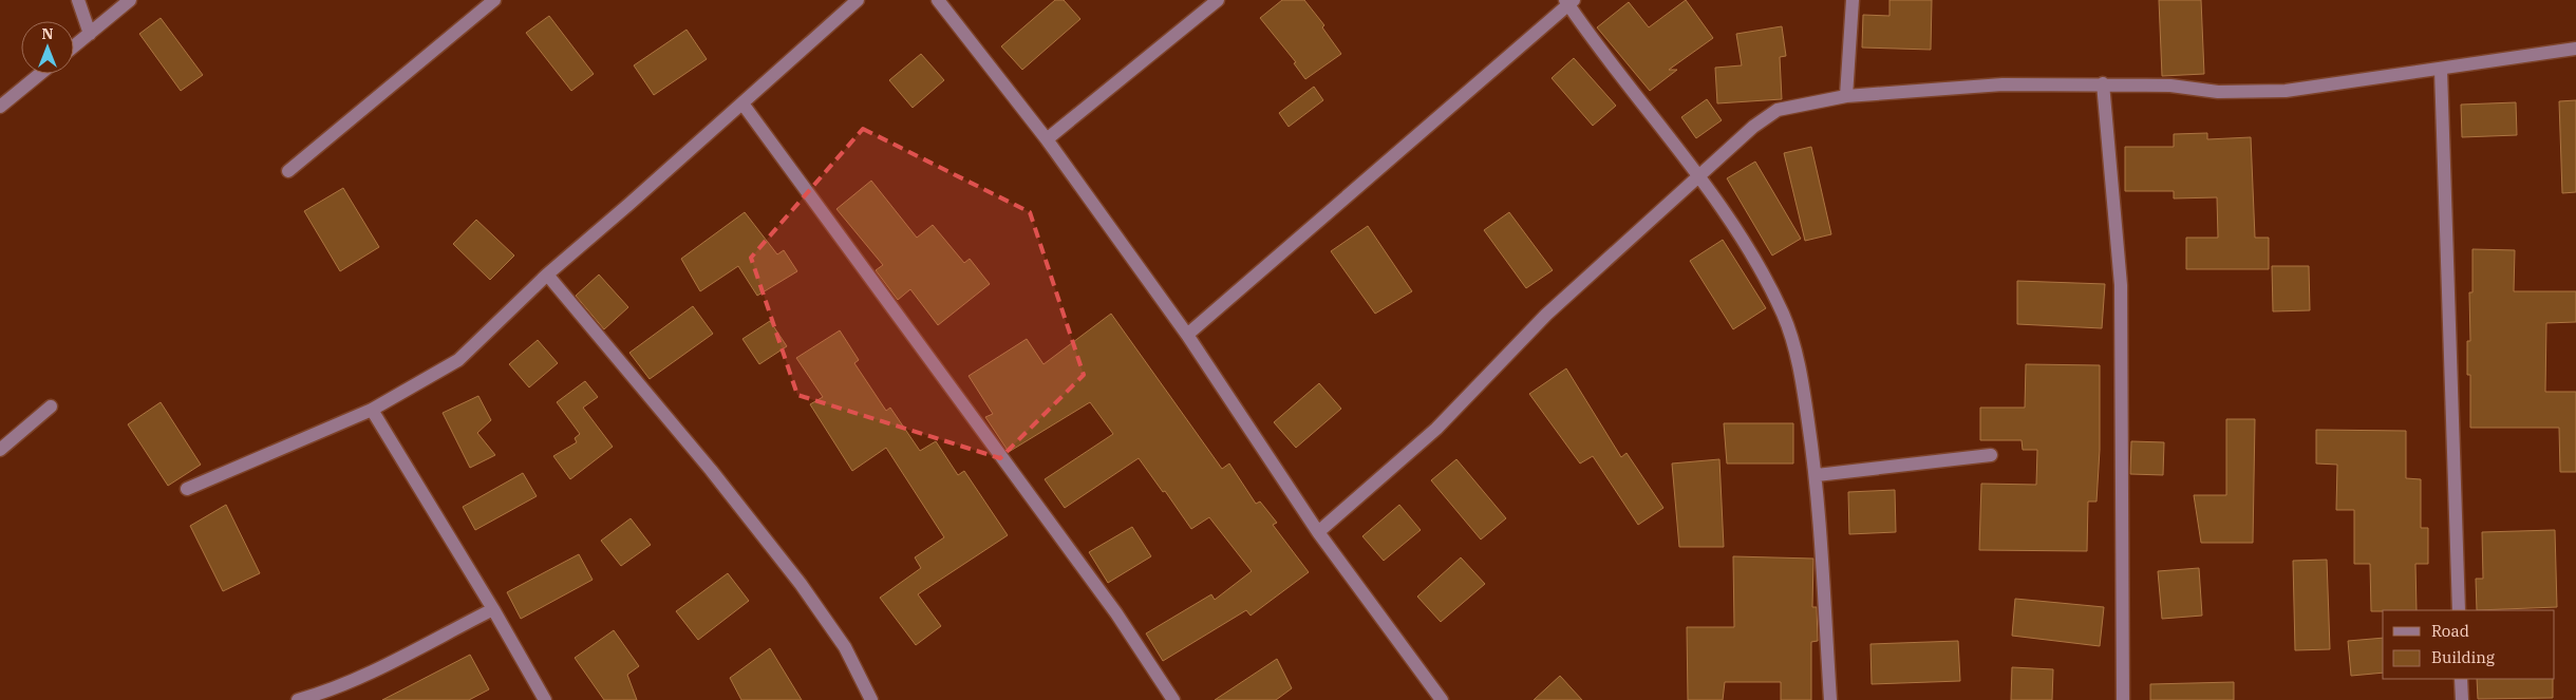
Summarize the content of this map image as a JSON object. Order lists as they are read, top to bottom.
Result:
{
  "legend": ["Road", "Building"],
  "north": "top"
}
